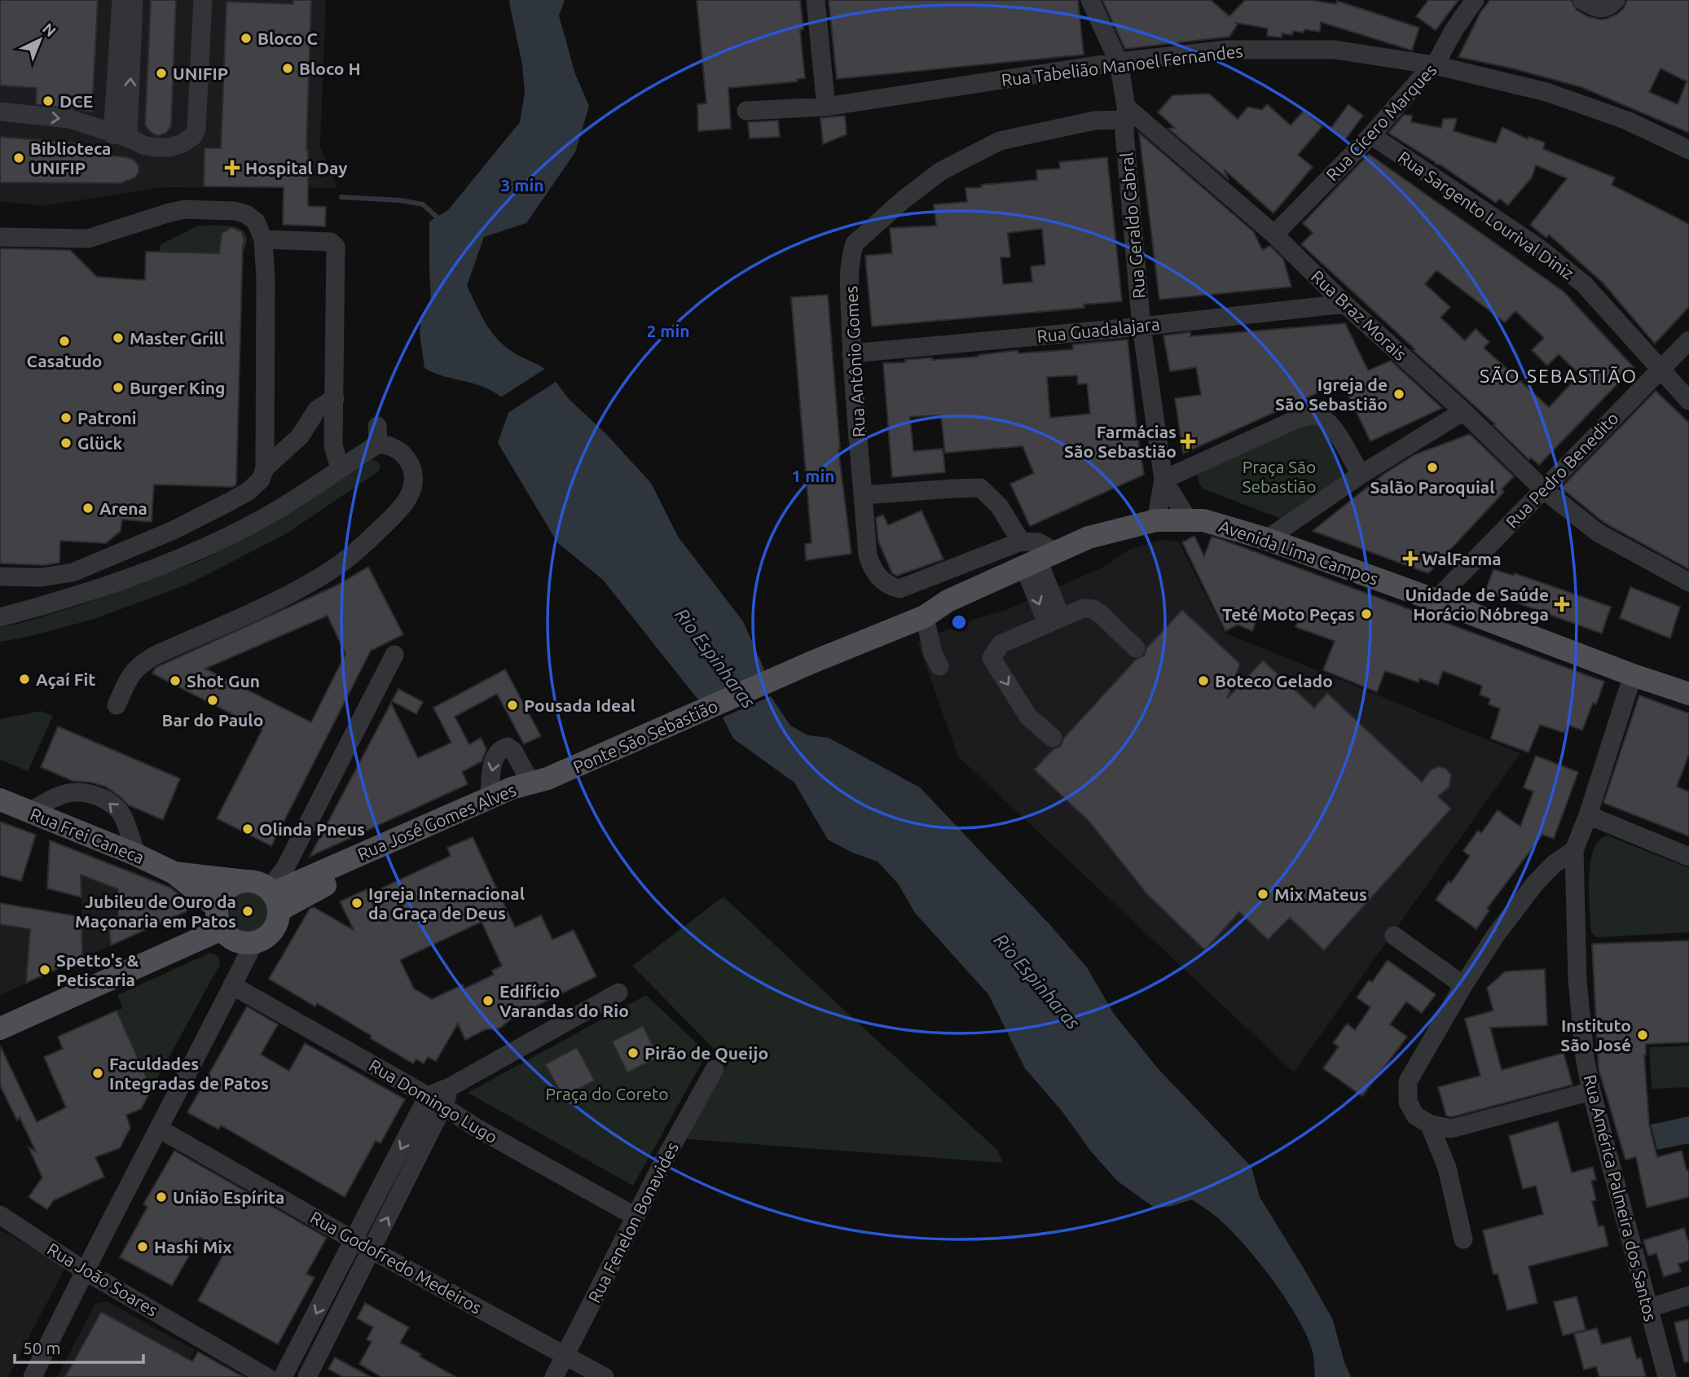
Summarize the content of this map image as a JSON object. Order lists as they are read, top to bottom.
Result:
{
  "streets": {
    "main road": [
      "Avenida Lima Campos",
      "Ponte São Sebastião",
      "Rua José Gomes Alves",
      "Rua Frei Caneca"
    ],
    "street": [
      "Rua Tabelião Manoel Fernandes",
      "Rua Cícero Marques",
      "Rua Sargento Lourival Diniz",
      "Rua Geraldo Cabral",
      "Rua Braz Morais",
      "Rua Guadalajara",
      "Rua Antônio Gomes",
      "Rua Pedro Benedito",
      "Rua Domingo Lugo",
      "Rua América Palmeira dos Santos",
      "Rua Fenelon Bonavides",
      "Rua Godofredo Medeiros",
      "Rua João Soares"
    ]
  },
  "crossings": [
    ["Rua Tabelião Manoel Fernandes", "Rua Cícero Marques"],
    ["Rua Cícero Marques", "Rua Sargento Lourival Diniz"],
    ["Rua Cícero Marques", "Rua Braz Morais"],
    ["Rua Sargento Lourival Diniz", "Rua Pedro Benedito"],
    ["Rua Geraldo Cabral", "Rua Braz Morais"],
    ["Rua Geraldo Cabral", "Rua Guadalajara"],
    ["Rua Geraldo Cabral", "Rua Antônio Gomes"],
    ["Rua Geraldo Cabral", "Avenida Lima Campos"],
    ["Rua Braz Morais", "Rua Guadalajara"],
    ["Rua Braz Morais", "Rua Antônio Gomes"],
    ["Rua Braz Morais", "Rua Pedro Benedito"],
    ["Rua Guadalajara", "Rua Antônio Gomes"],
    ["Rua Pedro Benedito", "Avenida Lima Campos"],
    ["Avenida Lima Campos", "Ponte São Sebastião"],
    ["Avenida Lima Campos", "Rua América Palmeira dos Santos"],
    ["Ponte São Sebastião", "Rua José Gomes Alves"],
    ["Rua José Gomes Alves", "Rua Frei Caneca"],
    ["Rua Domingo Lugo", "Rua Fenelon Bonavides"],
    ["Rua Fenelon Bonavides", "Rua Godofredo Medeiros"]
  ],
  "districts": ["SÃO SEBASTIÃO"],
  "water": ["Rio Espinharas"],
  "parks": ["Praça São Sebastião", "Praça do Coreto"],
  "places": {
    "other": [
      "Bloco C",
      "Bloco H",
      "UNIFIP",
      "DCE",
      "Biblioteca UNIFIP",
      "Master Grill",
      "Casatudo",
      "Burger King",
      "Igreja de São Sebastião",
      "Patroni",
      "Glück",
      "Salão Paroquial",
      "Arena",
      "Teté Moto Peças",
      "Açaí Fit",
      "Shot Gun",
      "Boteco Gelado",
      "Bar do Paulo",
      "Pousada Ideal",
      "Olinda Pneus",
      "Mix Mateus",
      "Igreja Internacional da Graça de Deus",
      "Jubileu de Ouro da Maçonaria em Patos",
      "Spetto's & Petiscaria",
      "Edifício Varandas do Rio",
      "Instituto São José",
      "Pirão de Queijo",
      "Faculdades Integradas de Patos",
      "União Espírita",
      "Hashi Mix"
    ],
    "health": [
      "Hospital Day",
      "Farmácias São Sebastião",
      "WalFarma",
      "Unidade de Saúde Horácio Nóbrega"
    ]
  },
  "scale_bar": "50 m",
  "north": "top right",
  "rings": ["3 min", "2 min", "1 min"]
}
